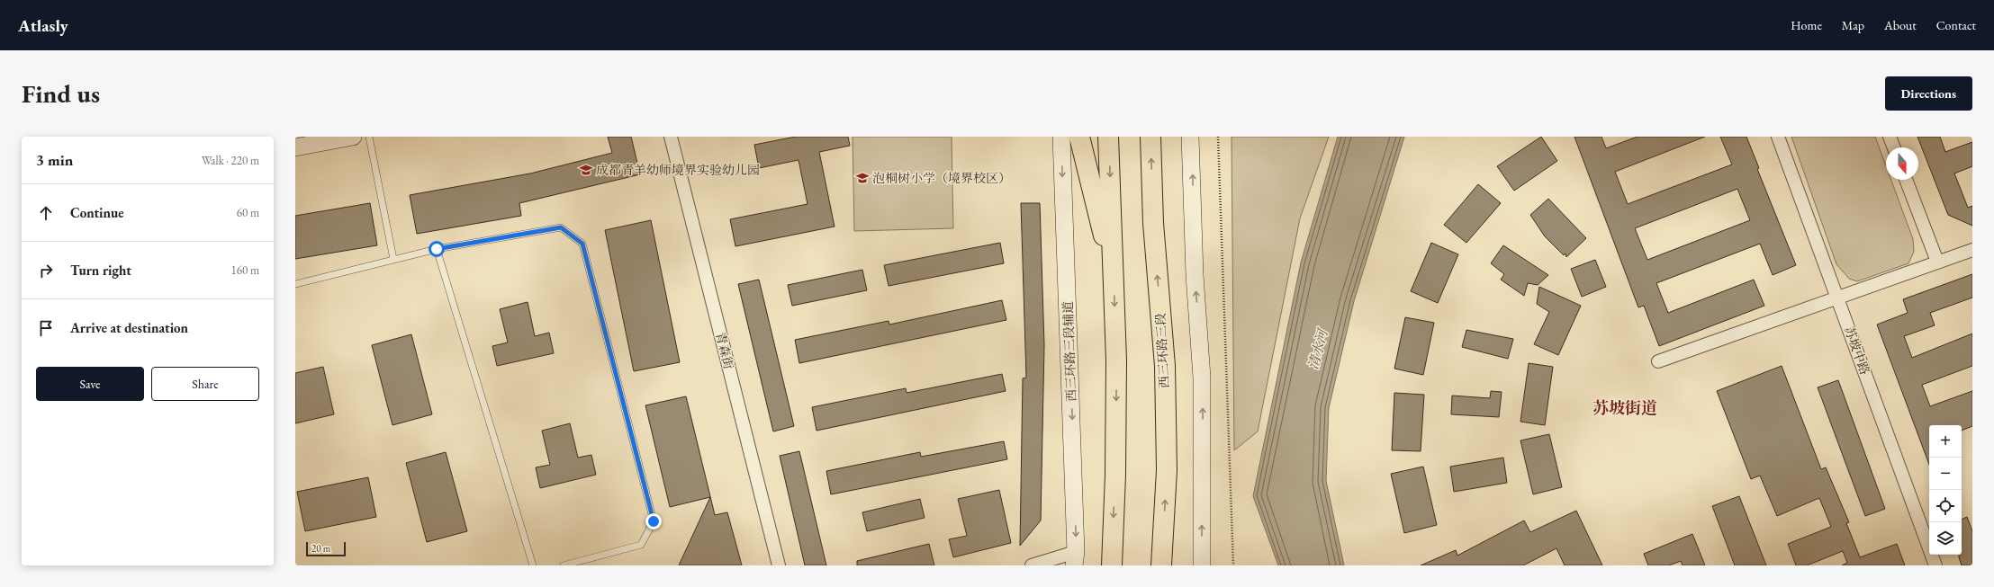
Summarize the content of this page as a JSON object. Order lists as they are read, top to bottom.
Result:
{
  "streets": {
    "highway": ["西三环路三段"],
    "main road": ["西三环路三段辅道"],
    "street": ["青森街", "苏坡中路"]
  },
  "districts": ["苏坡街道"],
  "water": ["清水河"],
  "places": {
    "school or university": ["成都青羊幼师境界实验幼儿园", "泡桐树小学（境界校区）"]
  },
  "scale_bar": "20 m",
  "north": "bottom",
  "page": {
    "header": "Atlasly",
    "nav": [
      "Home",
      "Map",
      "About",
      "Contact"
    ],
    "buttons": [
      "Directions",
      ["Save", "Share"]
    ],
    "title": "Find us",
    "heading": ["3 min", "Walk · 220 m"],
    "list": [
      ["Continue", "60 m"],
      ["Turn right", "160 m"],
      "Arrive at destination"
    ],
    "map_buttons": ["+", "−"],
    "scale": "20 m"
  }
}
